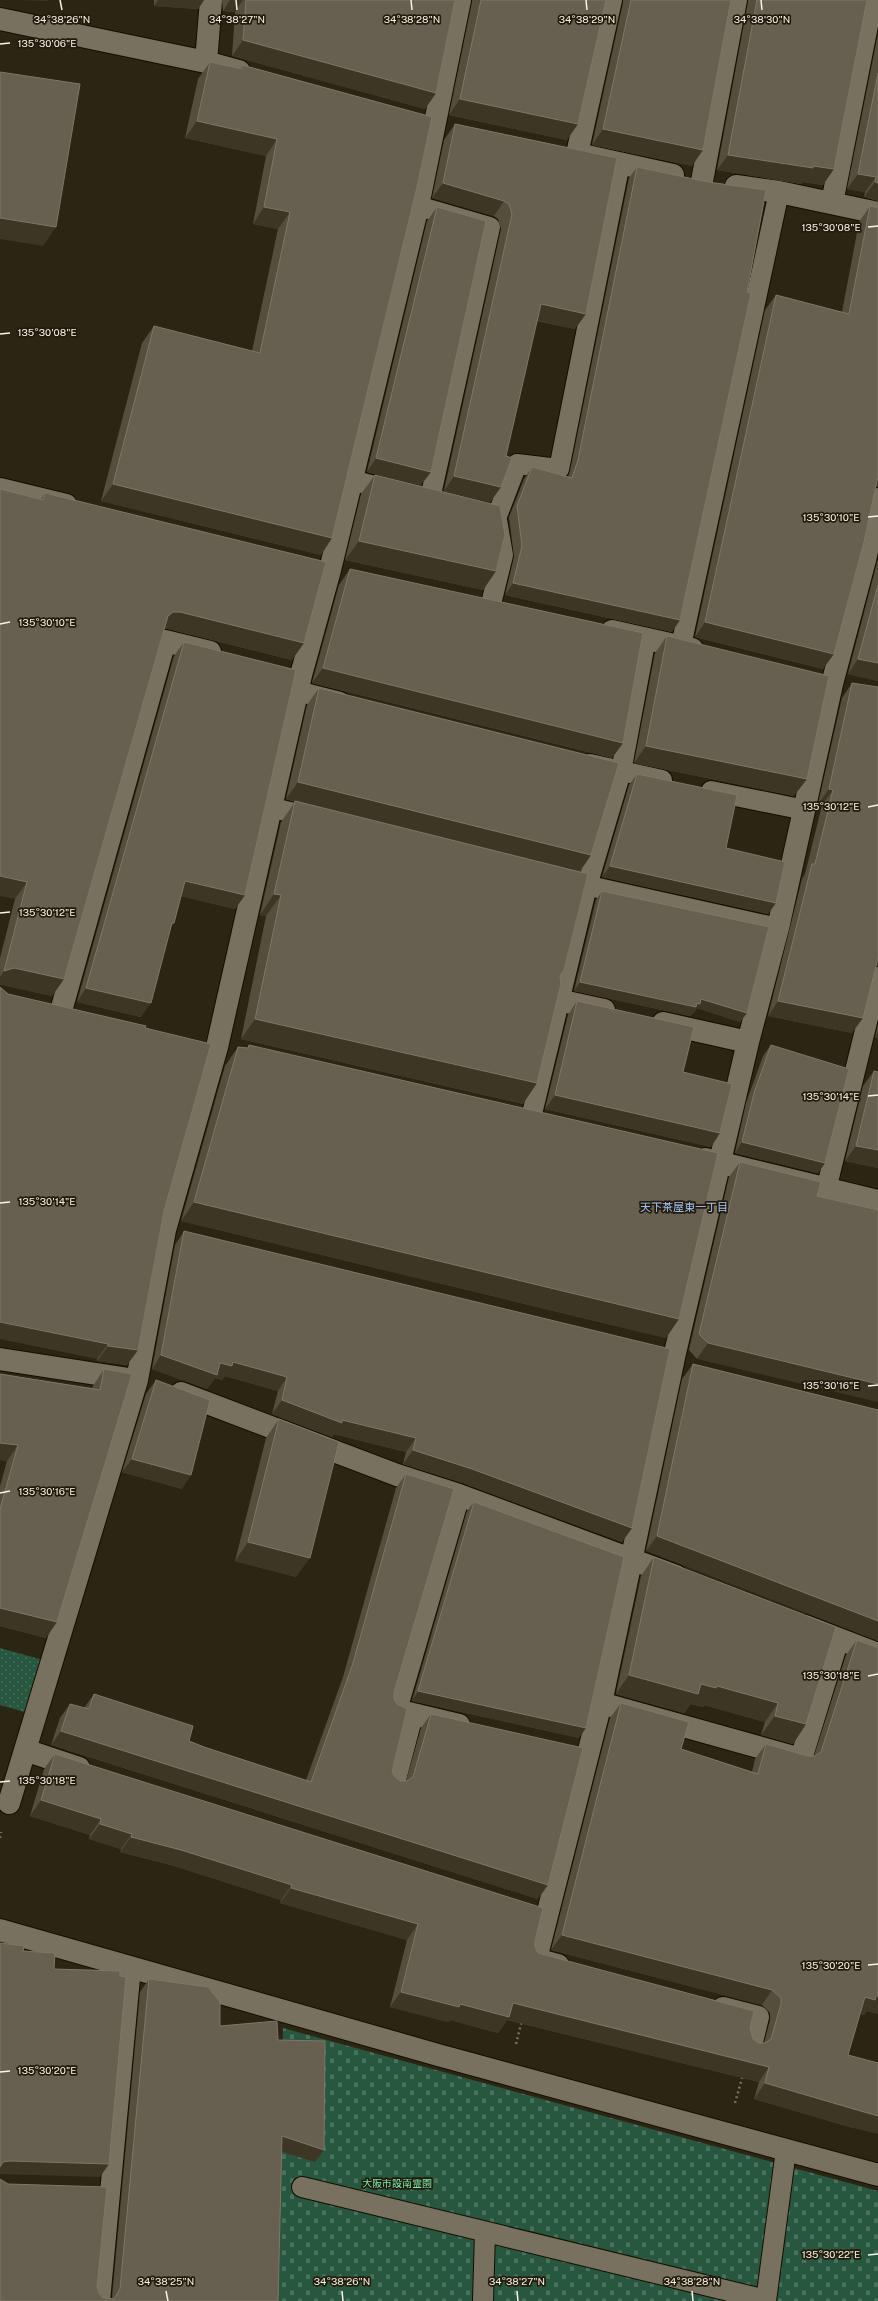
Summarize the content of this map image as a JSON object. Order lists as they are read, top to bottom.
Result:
{
  "districts": ["天下茶屋東一丁目"],
  "parks": ["大阪市設南霊園"],
  "coordinates": [
    "34°38'26\"N",
    "34°38'27\"N",
    "34°38'28\"N",
    "34°38'29\"N",
    "34°38'30\"N",
    "135°30'06\"E",
    "135°30'08\"E",
    "135°30'10\"E",
    "135°30'12\"E",
    "135°30'14\"E",
    "135°30'16\"E",
    "135°30'18\"E",
    "135°30'20\"E",
    "135°30'22\"E",
    "34°38'25\"N"
  ]
}
